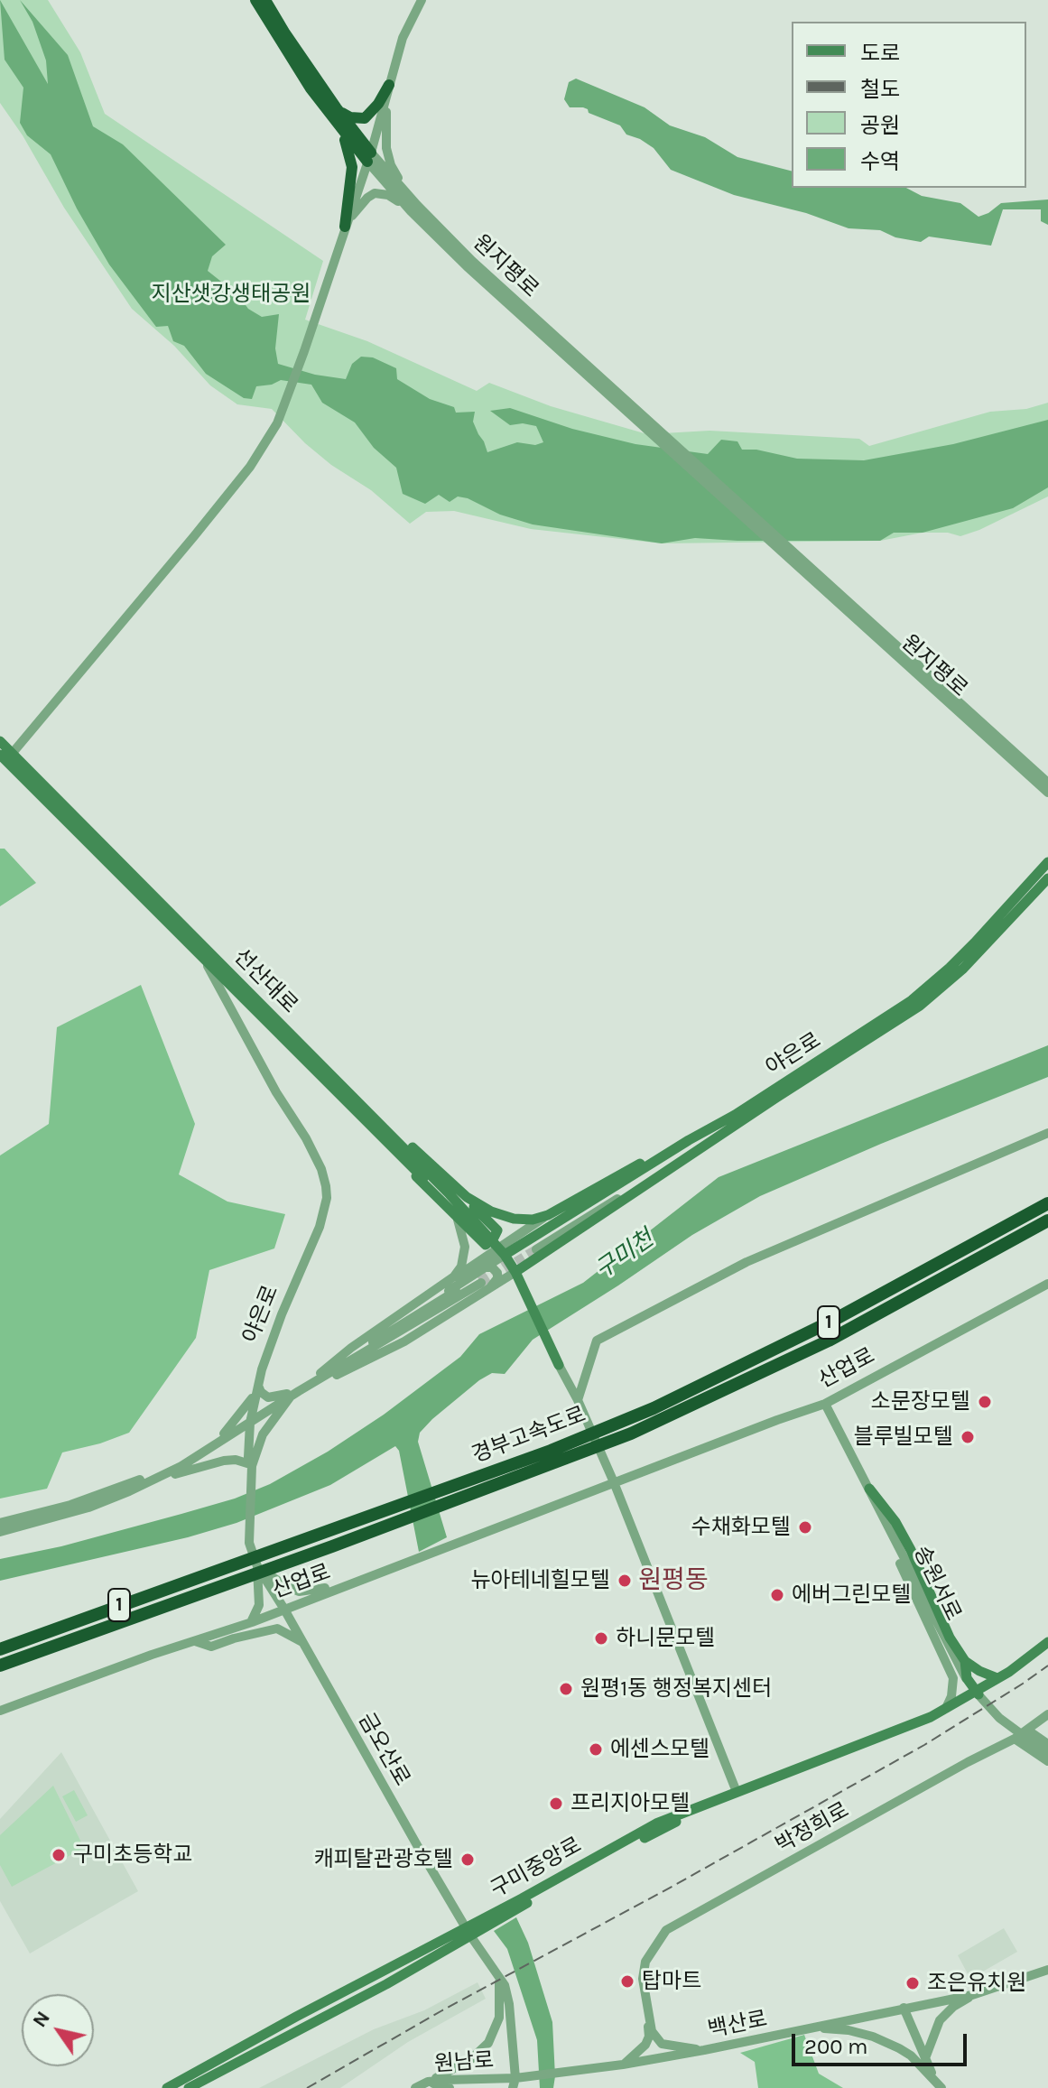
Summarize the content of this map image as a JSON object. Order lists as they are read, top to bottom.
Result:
{
  "streets": {
    "highway": ["1", "경부고속도로"],
    "main road": ["선산대로", "야은로", "구미중앙로"],
    "street": [
      "원지평로",
      "산업로",
      "송원서로",
      "금오산로",
      "박정희로",
      "백산로",
      "원남로"
    ]
  },
  "crossings": [
    ["선산대로", "야은로"],
    ["야은로", "금오산로"],
    ["산업로", "송원서로"],
    ["산업로", "금오산로"],
    ["금오산로", "구미중앙로"],
    ["금오산로", "백산로"],
    ["금오산로", "원남로"],
    ["백산로", "원남로"]
  ],
  "districts": ["원평동"],
  "water": ["구미천"],
  "parks": ["지산샛강생태공원"],
  "places": [
    "소문장모텔",
    "블루빌모텔",
    "수채화모텔",
    "뉴아테네힐모텔",
    "에버그린모텔",
    "하니문모텔",
    "원평1동 행정복지센터",
    "에센스모텔",
    "프리지아모텔",
    "구미초등학교",
    "캐피탈관광호텔",
    "탑마트",
    "조은유치원"
  ],
  "legend": [
    "도로",
    "철도",
    "공원",
    "수역"
  ],
  "scale_bar": "200 m",
  "north": "top left"
}
